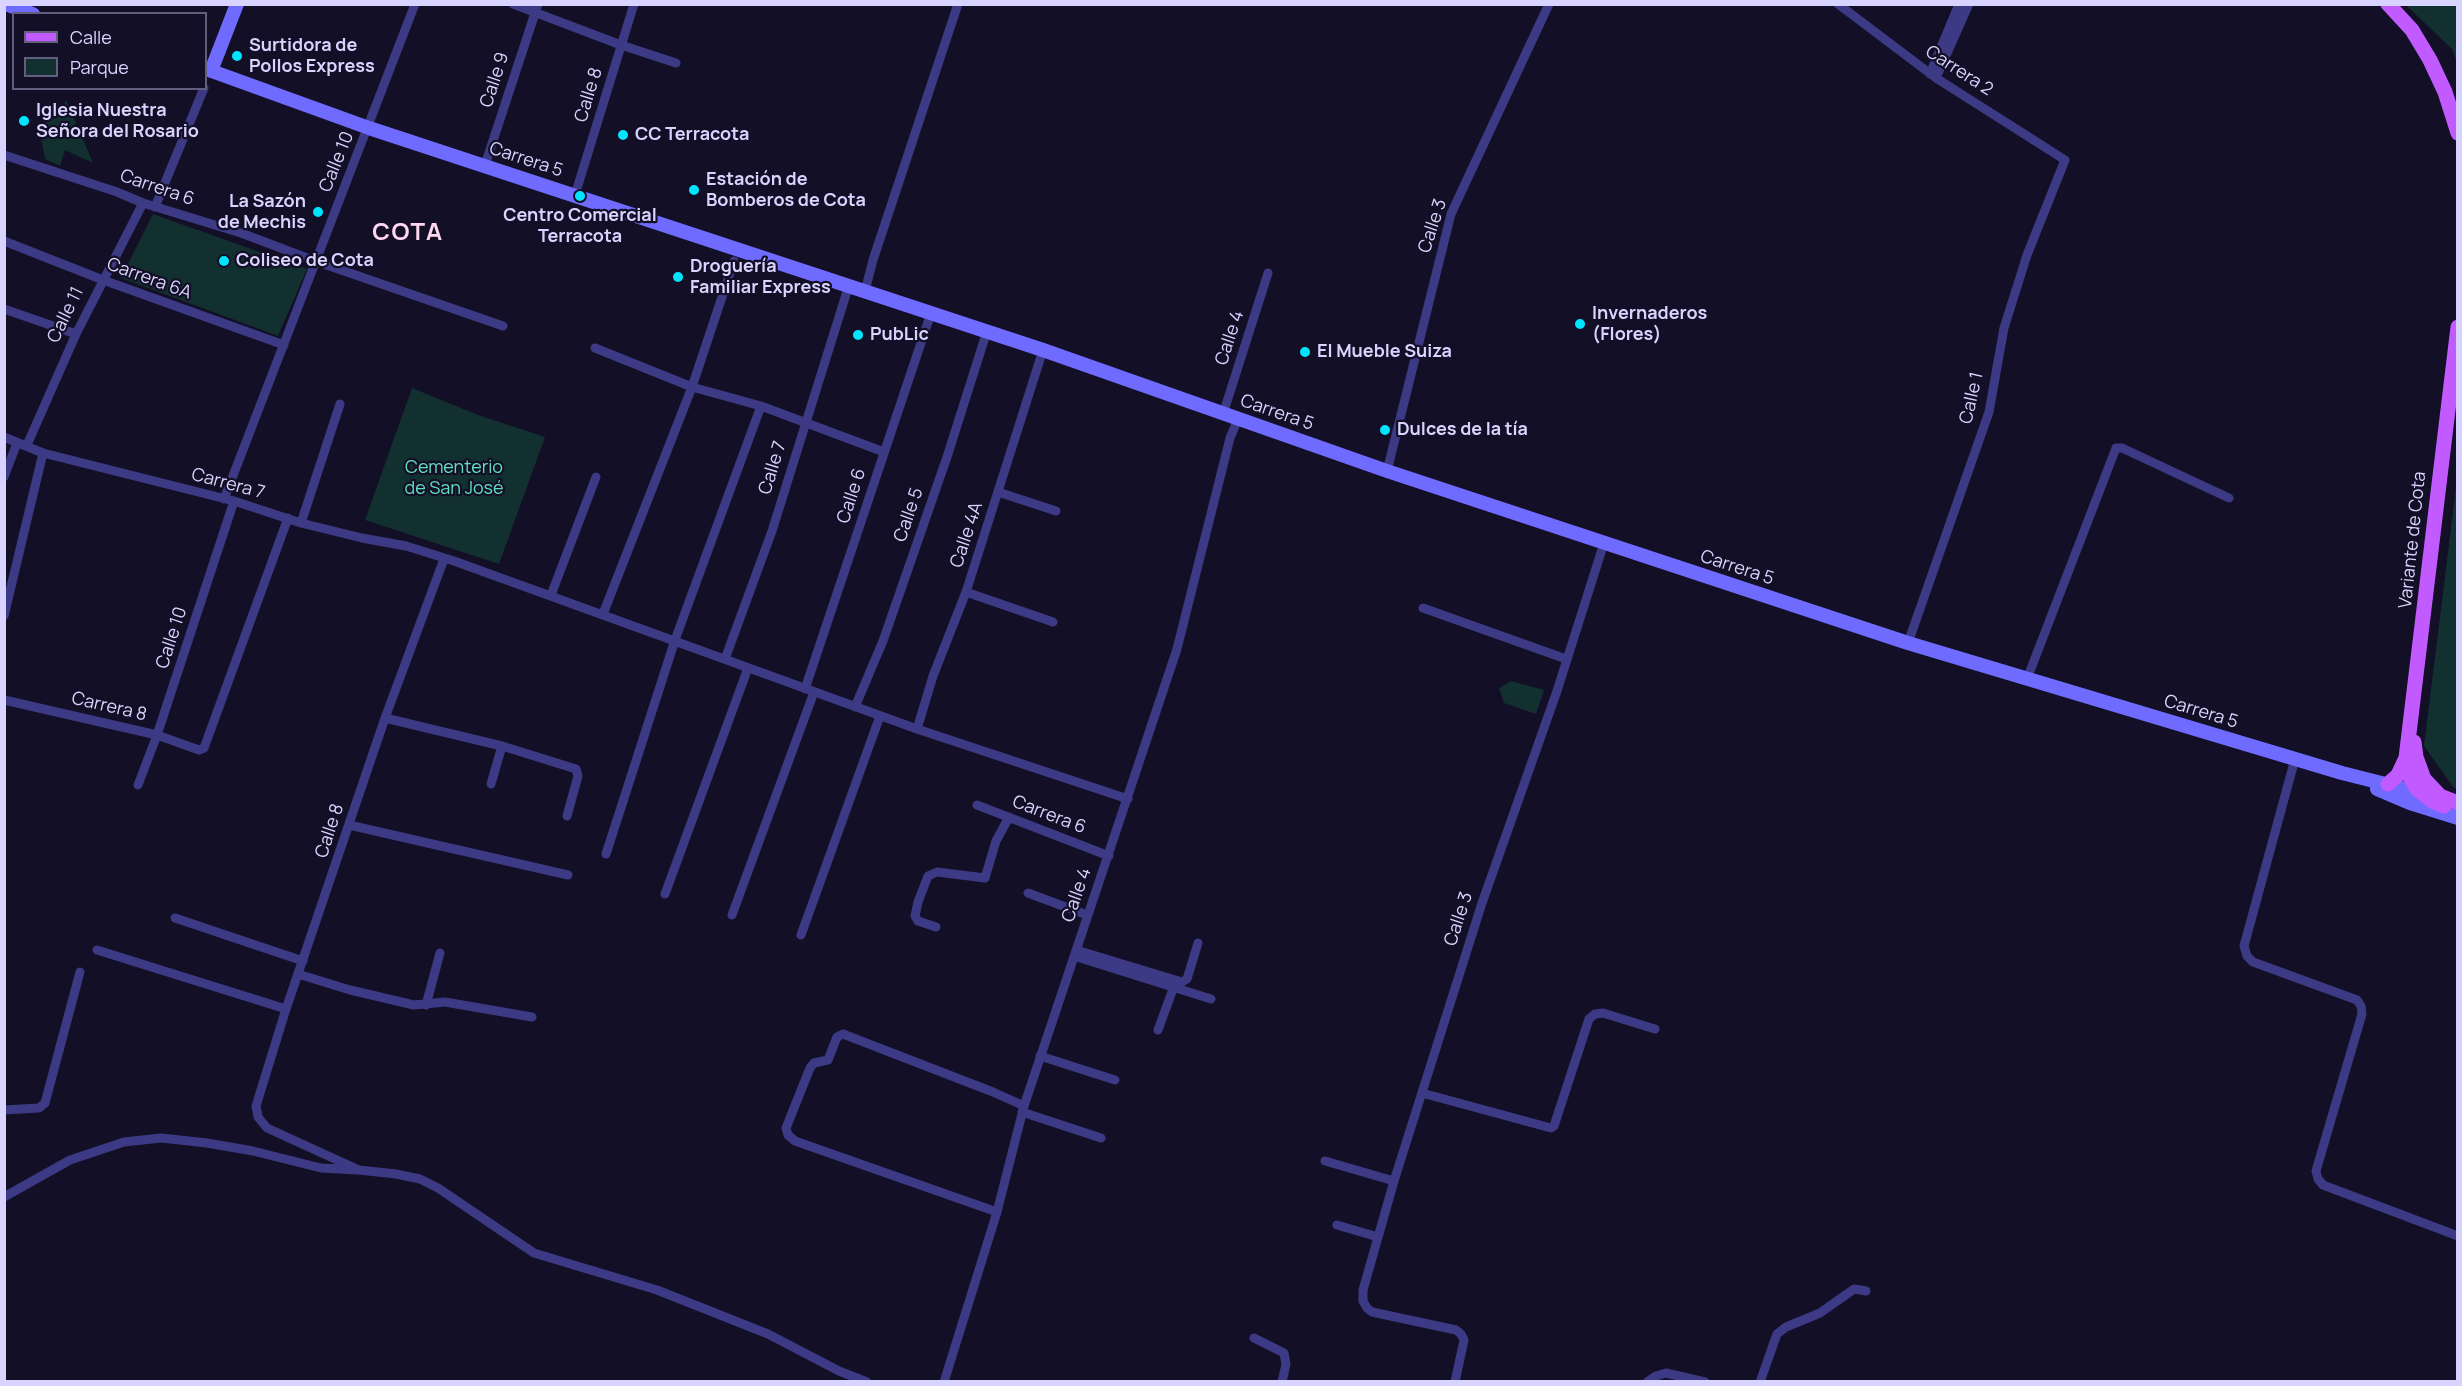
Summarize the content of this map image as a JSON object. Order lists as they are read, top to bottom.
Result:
{
  "streets": {
    "main road": ["Carrera 5", "Variante de Cota"],
    "street": [
      "Carrera 2",
      "Calle 9",
      "Calle 8",
      "Calle 10",
      "Carrera 6",
      "Calle 3",
      "Carrera 6A",
      "Calle 11",
      "Calle 4",
      "Calle 1",
      "Calle 7",
      "Carrera 7",
      "Calle 6",
      "Calle 5",
      "Calle 4A",
      "Carrera 8"
    ]
  },
  "crossings": [
    ["Carrera 2", "Calle 1"],
    ["Calle 9", "Carrera 5"],
    ["Calle 8", "Carrera 5"],
    ["Calle 8", "Carrera 7"],
    ["Carrera 5", "Calle 10"],
    ["Carrera 5", "Calle 3"],
    ["Carrera 5", "Calle 4"],
    ["Carrera 5", "Calle 1"],
    ["Carrera 5", "Calle 7"],
    ["Carrera 5", "Calle 6"],
    ["Carrera 5", "Calle 5"],
    ["Carrera 5", "Calle 4A"],
    ["Calle 10", "Carrera 6"],
    ["Calle 10", "Carrera 6A"],
    ["Calle 10", "Carrera 7"],
    ["Calle 10", "Carrera 8"],
    ["Carrera 6", "Calle 11"],
    ["Carrera 6", "Calle 4"],
    ["Carrera 6A", "Calle 11"],
    ["Calle 11", "Carrera 7"],
    ["Calle 4", "Carrera 7"],
    ["Calle 7", "Carrera 7"],
    ["Carrera 7", "Calle 6"],
    ["Carrera 7", "Calle 5"],
    ["Carrera 7", "Calle 4A"],
    ["Carrera 7", "Carrera 8"]
  ],
  "districts": ["COTA"],
  "parks": ["Cementerio de San José"],
  "places": [
    "Surtidora de Pollos Express",
    "Iglesia Nuestra Señora del Rosario",
    "CC Terracota",
    "Estación de Bomberos de Cota",
    "Centro Comercial Terracota",
    "La Sazón de Mechis",
    "Coliseo de Cota",
    "Droguería Familiar Express",
    "Invernaderos (Flores)",
    "PubLic",
    "El Mueble Suiza",
    "Dulces de la tía"
  ],
  "legend": ["Calle", "Parque"]
}
